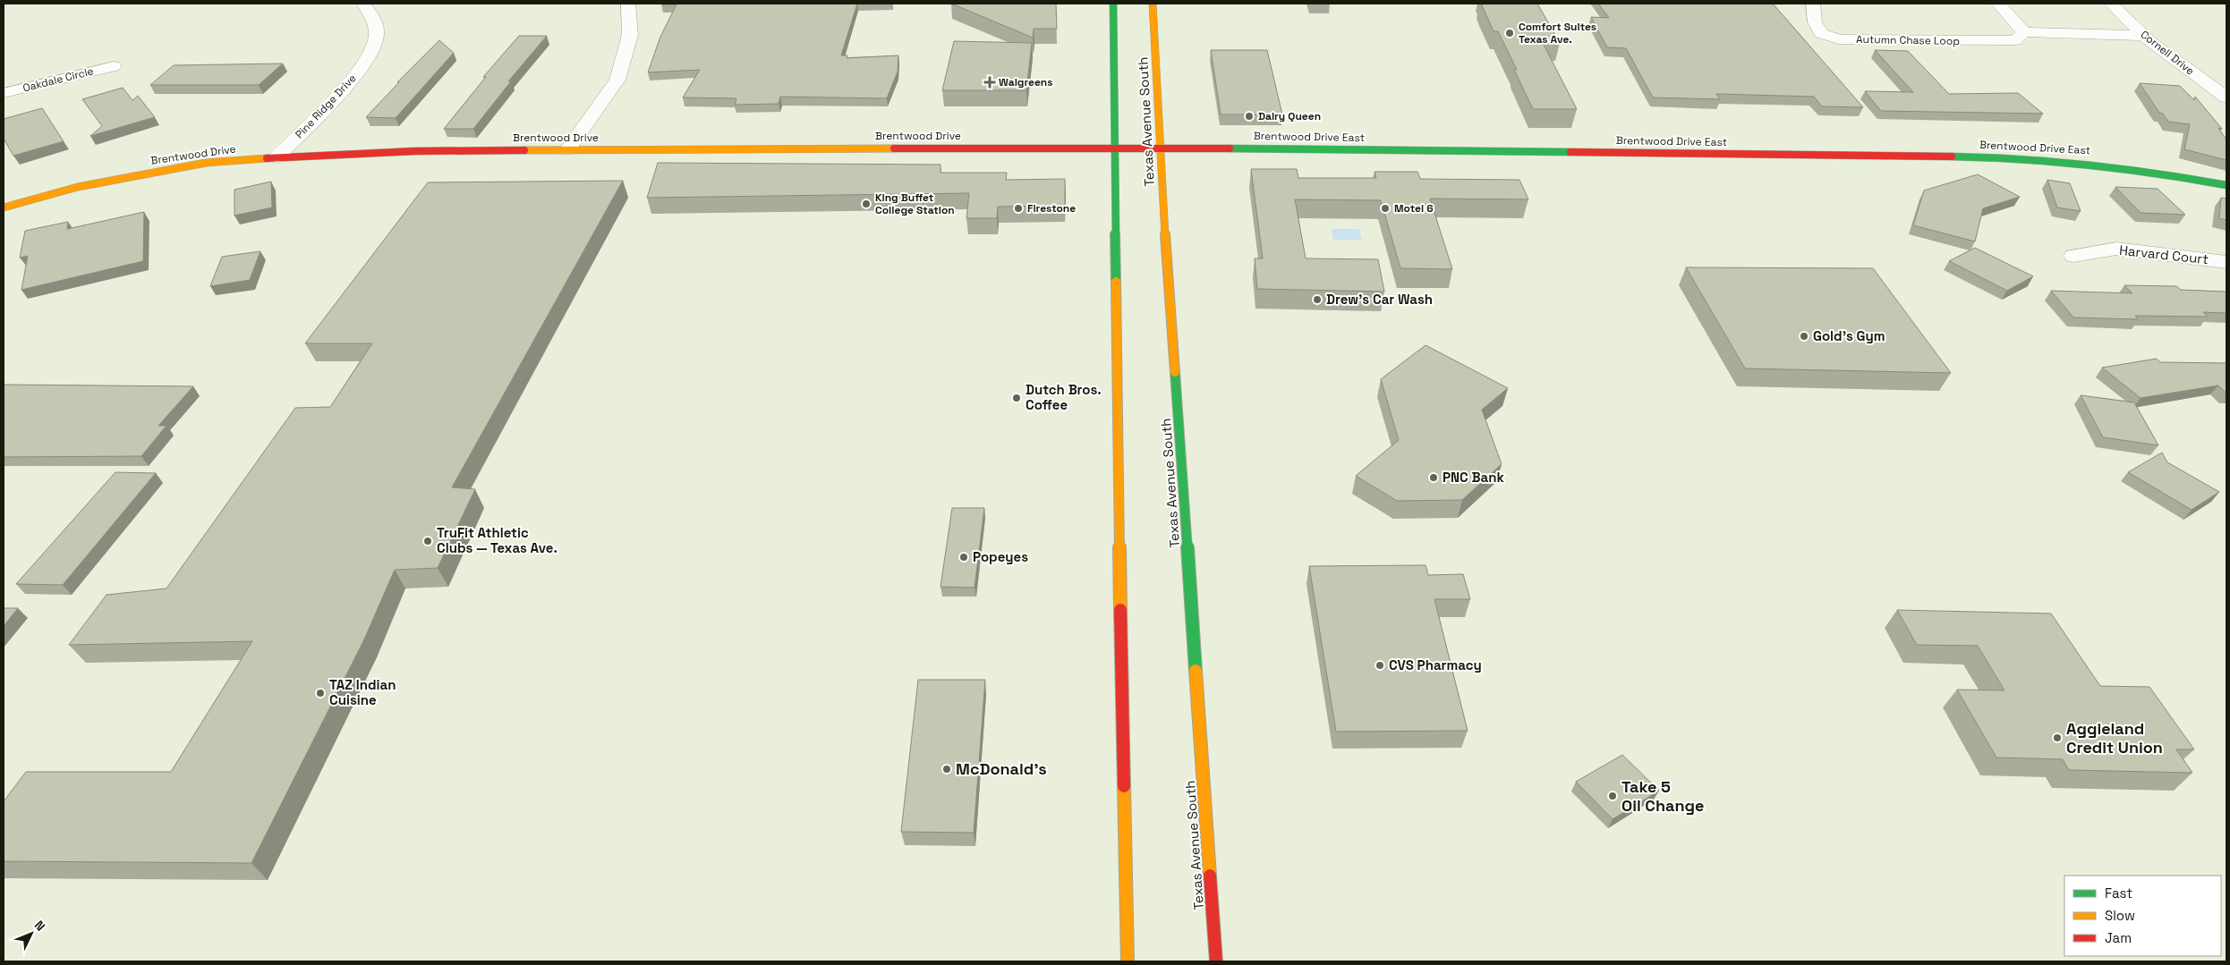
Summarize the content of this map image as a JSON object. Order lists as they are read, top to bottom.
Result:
{
  "streets": {
    "main road": ["Texas Avenue South", "Brentwood Drive", "Brentwood Drive East"],
    "street": [
      "Autumn Chase Loop",
      "Cornell Drive",
      "Oakdale Circle",
      "Pine Ridge Drive",
      "Harvard Court"
    ]
  },
  "crossings": [
    ["Autumn Chase Loop", "Cornell Drive"],
    ["Pine Ridge Drive", "Brentwood Drive"],
    ["Texas Avenue South", "Brentwood Drive East"],
    ["Brentwood Drive", "Brentwood Drive East"]
  ],
  "places": {
    "other": [
      "Comfort Suites Texas Ave.",
      "Dairy Queen",
      "King Buffet College Station",
      "Firestone",
      "Motel 6",
      "Drew's Car Wash",
      "Gold's Gym",
      "Dutch Bros. Coffee",
      "PNC Bank",
      "TruFit Athletic Clubs — Texas Ave.",
      "Popeyes",
      "CVS Pharmacy",
      "TAZ Indian Cuisine",
      "Aggieland Credit Union",
      "McDonald's",
      "Take 5 Oil Change"
    ],
    "health": ["Walgreens"]
  },
  "legend": ["Fast", "Slow", "Jam"],
  "north": "top right"
}
